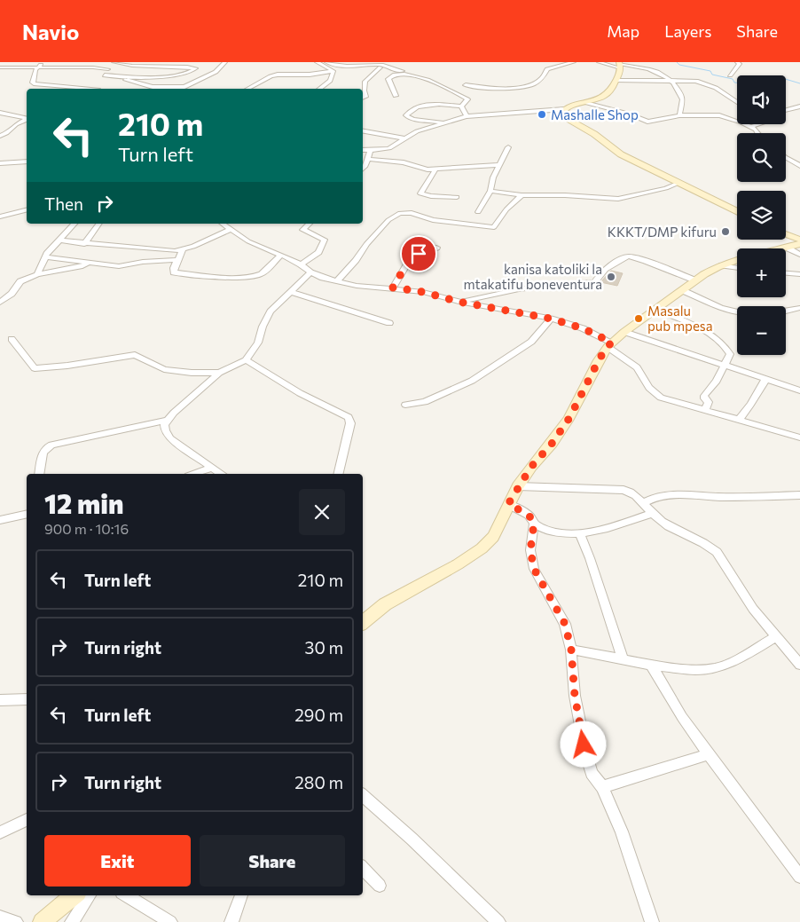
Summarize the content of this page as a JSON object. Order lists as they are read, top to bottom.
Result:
{
  "places": [
    "Mashalle Shop",
    "KKKT/DMP kifuru",
    "kanisa katoliki la mtakatifu boneventura",
    "Masalu pub mpesa"
  ],
  "page": {
    "header": "Navio",
    "nav": ["Map", "Layers", "Share"],
    "map_buttons": ["+", "−"],
    "turn": ["210 m", "Turn left"],
    "then": "Then",
    "heading": ["12 min", "900 m · 10:16"],
    "list": [
      {
        "name": "Turn left",
        "value": "210 m"
      },
      {
        "name": "Turn right",
        "value": "30 m"
      },
      {
        "name": "Turn left",
        "value": "290 m"
      },
      {
        "name": "Turn right",
        "value": "280 m"
      }
    ],
    "buttons": ["Exit", "Share"]
  }
}
